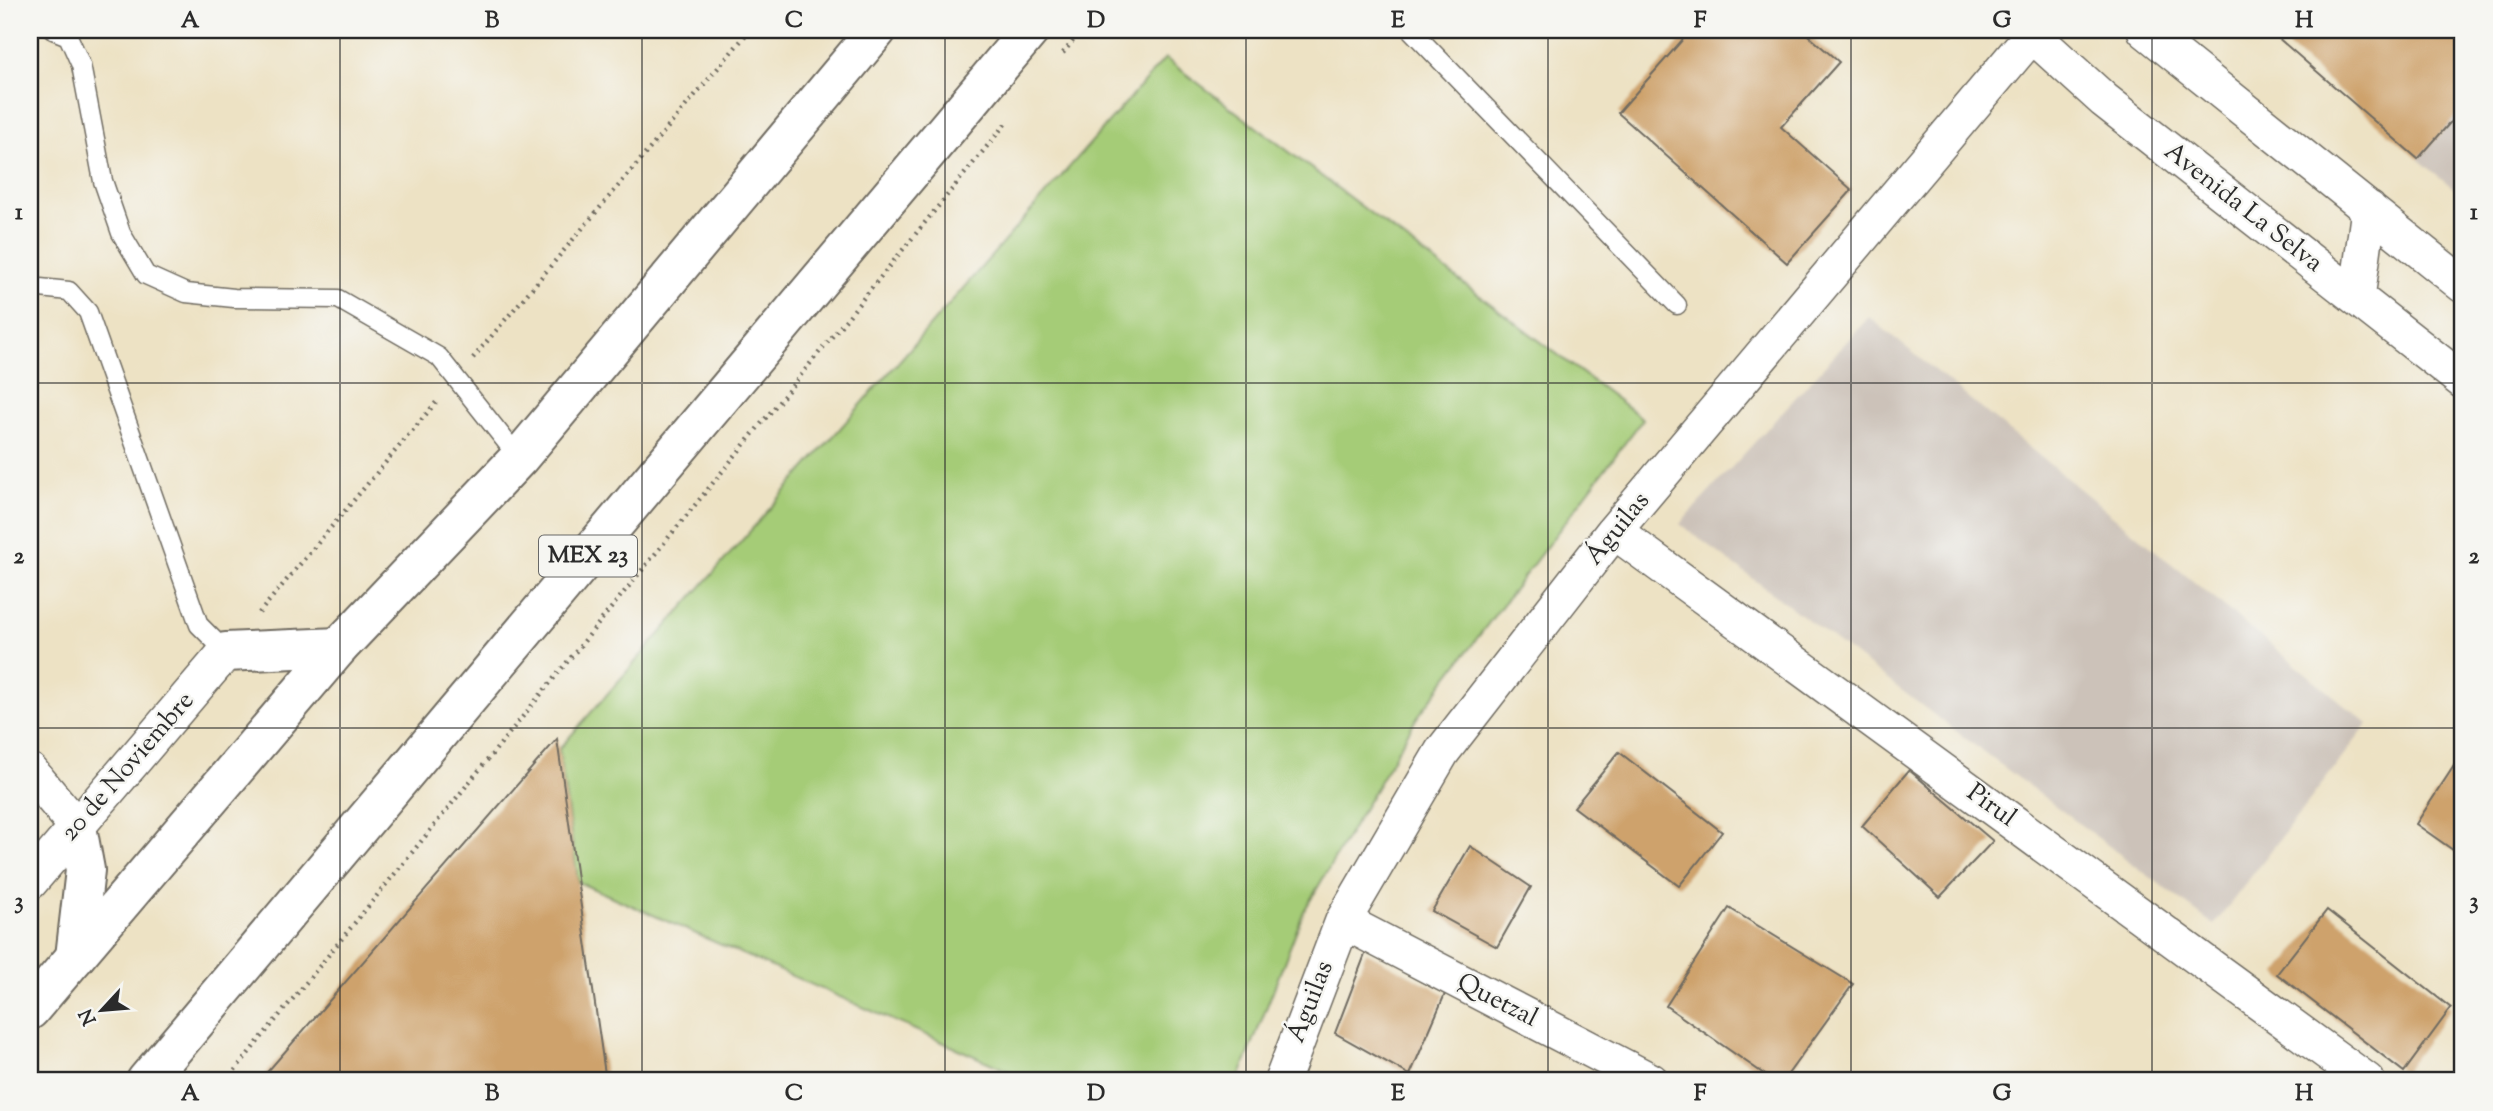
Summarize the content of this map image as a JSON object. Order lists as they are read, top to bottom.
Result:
{
  "streets": {
    "main road": ["MEX 23"],
    "street": [
      "Avenida La Selva",
      "Águilas",
      "20 de Noviembre",
      "Pirul",
      "Quetzal"
    ]
  },
  "crossings": [
    ["Avenida La Selva", "Águilas"],
    ["Águilas", "Pirul"],
    ["Águilas", "Quetzal"]
  ],
  "north": "bottom left",
  "grid": {
    "columns": [
      "A",
      "B",
      "C",
      "D",
      "E",
      "F",
      "G",
      "H"
    ],
    "rows": ["1", "2", "3"]
  }
}
